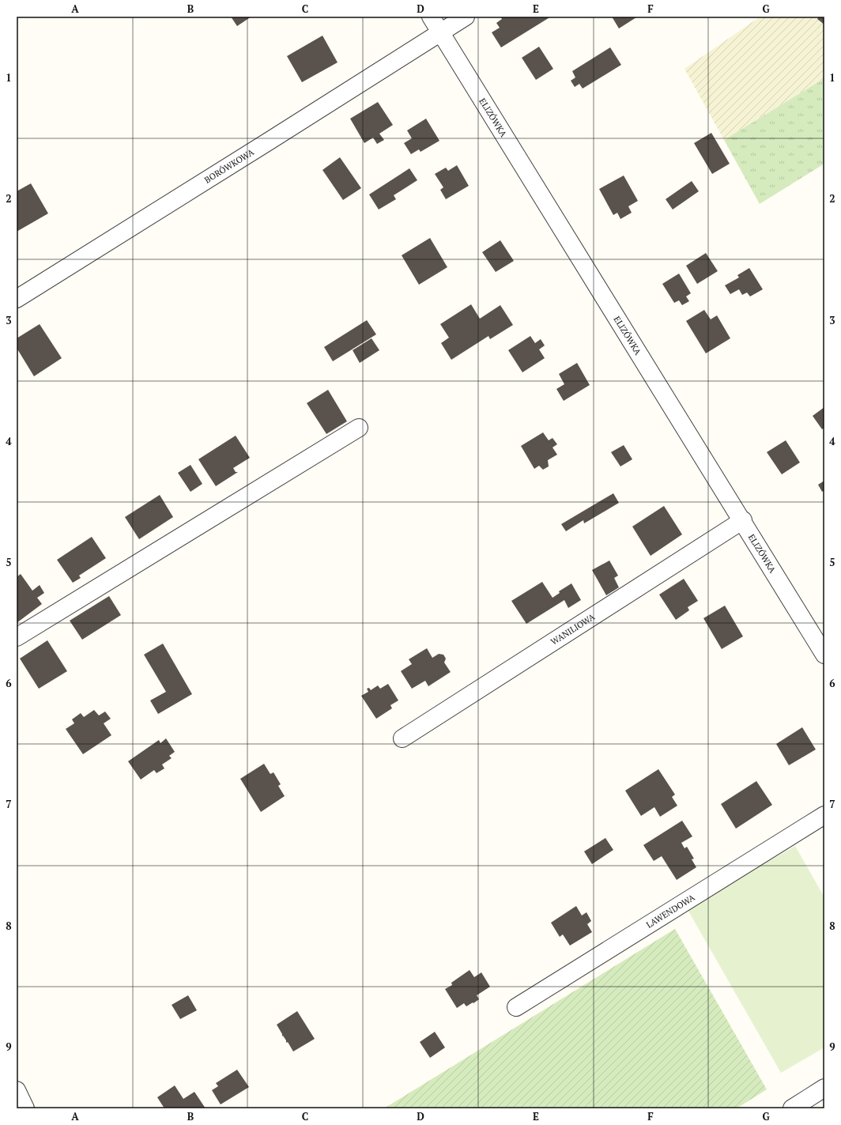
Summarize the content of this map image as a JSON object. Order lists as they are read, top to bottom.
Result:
{
  "streets": {
    "street": [
      "ELIZÓWKA",
      "BORÓWKOWA",
      "WANILIOWA",
      "LAWENDOWA"
    ]
  },
  "crossings": [
    ["ELIZÓWKA", "BORÓWKOWA"],
    ["ELIZÓWKA", "WANILIOWA"]
  ],
  "grid": {
    "columns": [
      "A",
      "B",
      "C",
      "D",
      "E",
      "F",
      "G"
    ],
    "rows": [
      "1",
      "2",
      "3",
      "4",
      "5",
      "6",
      "7",
      "8",
      "9"
    ]
  }
}
